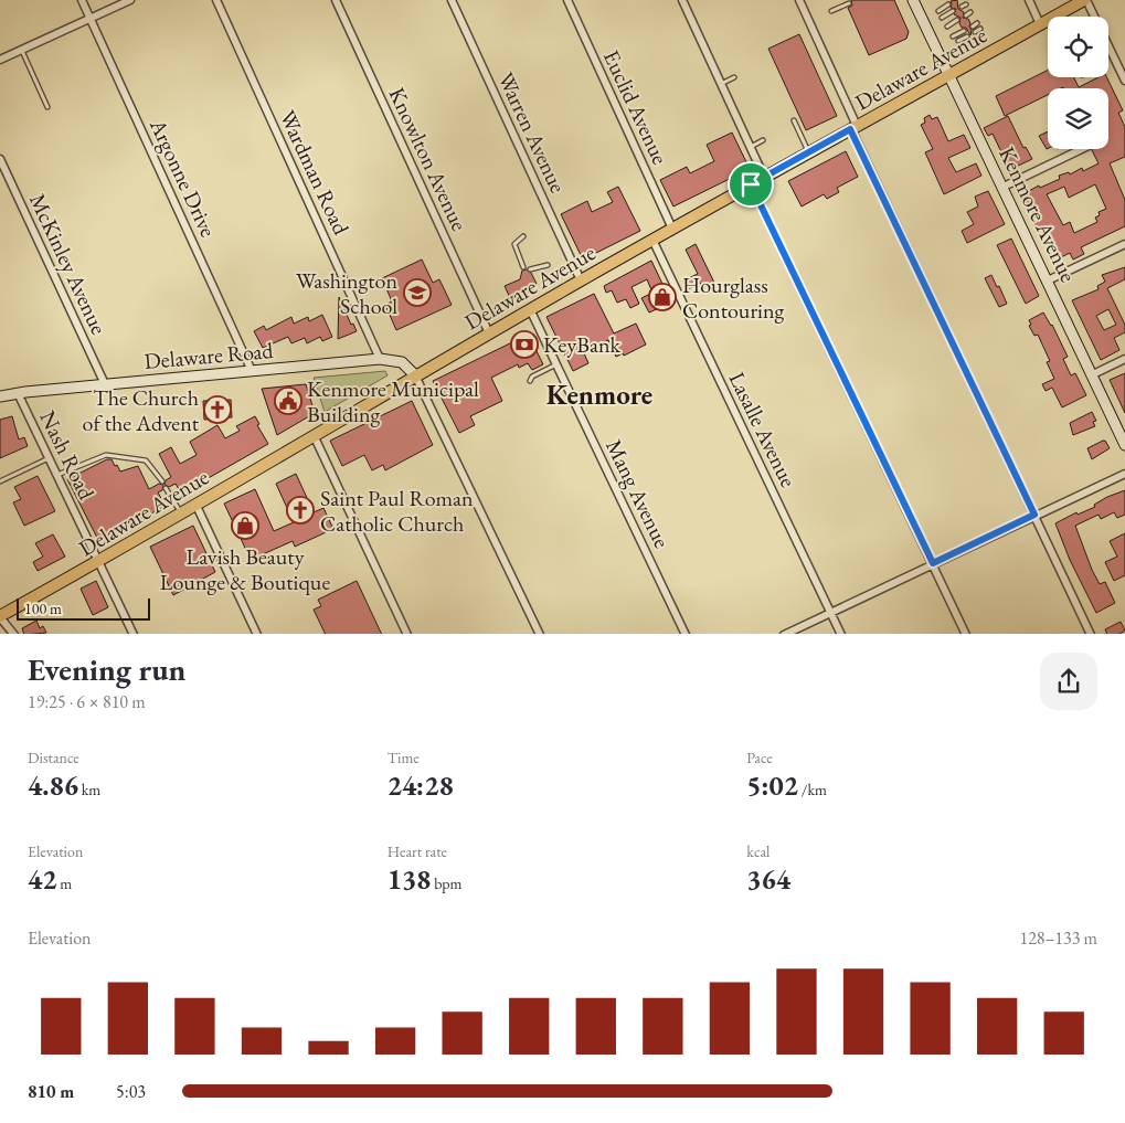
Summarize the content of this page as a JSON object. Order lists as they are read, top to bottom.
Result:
{
  "streets": {
    "main road": ["Delaware Avenue"],
    "street": [
      "Euclid Avenue",
      "Warren Avenue",
      "Knowlton Avenue",
      "Wardman Road",
      "Argonne Drive",
      "Kenmore Avenue",
      "McKinley Avenue",
      "Delaware Road",
      "Lasalle Avenue",
      "Nash Road",
      "Mang Avenue"
    ]
  },
  "crossings": [
    ["Delaware Avenue", "Euclid Avenue"],
    ["Delaware Avenue", "Warren Avenue"],
    ["Delaware Avenue", "Knowlton Avenue"],
    ["Delaware Avenue", "Kenmore Avenue"],
    ["Delaware Avenue", "Delaware Road"],
    ["Delaware Avenue", "Lasalle Avenue"],
    ["Delaware Avenue", "Nash Road"],
    ["Delaware Avenue", "Mang Avenue"],
    ["Wardman Road", "Delaware Road"],
    ["Argonne Drive", "Delaware Road"],
    ["McKinley Avenue", "Delaware Road"],
    ["Delaware Road", "Nash Road"]
  ],
  "districts": ["Kenmore"],
  "places": {
    "school or university": ["Washington School"],
    "shop": ["Hourglass Contouring", "Lavish Beauty Lounge & Boutique"],
    "bank": ["KeyBank"],
    "public building": ["Kenmore Municipal Building"],
    "church": ["The Church of the Advent", "Saint Paul Roman Catholic Church"]
  },
  "scale_bar": "100 m",
  "page": {
    "scale": "100 m",
    "heading": ["Evening run", "19:25 · 6 × 810 m"],
    "stats": [
      ["Distance", "4.86 km"],
      ["Time", "24:28"],
      ["Pace", "5:02 /km"],
      ["Elevation", "42 m"],
      ["Heart rate", "138 bpm"],
      ["kcal", "364"]
    ],
    "chart": ["Elevation", "128–133 m"],
    "list": [
      {
        "name": "810 m",
        "note": "5:03"
      }
    ]
  }
}
